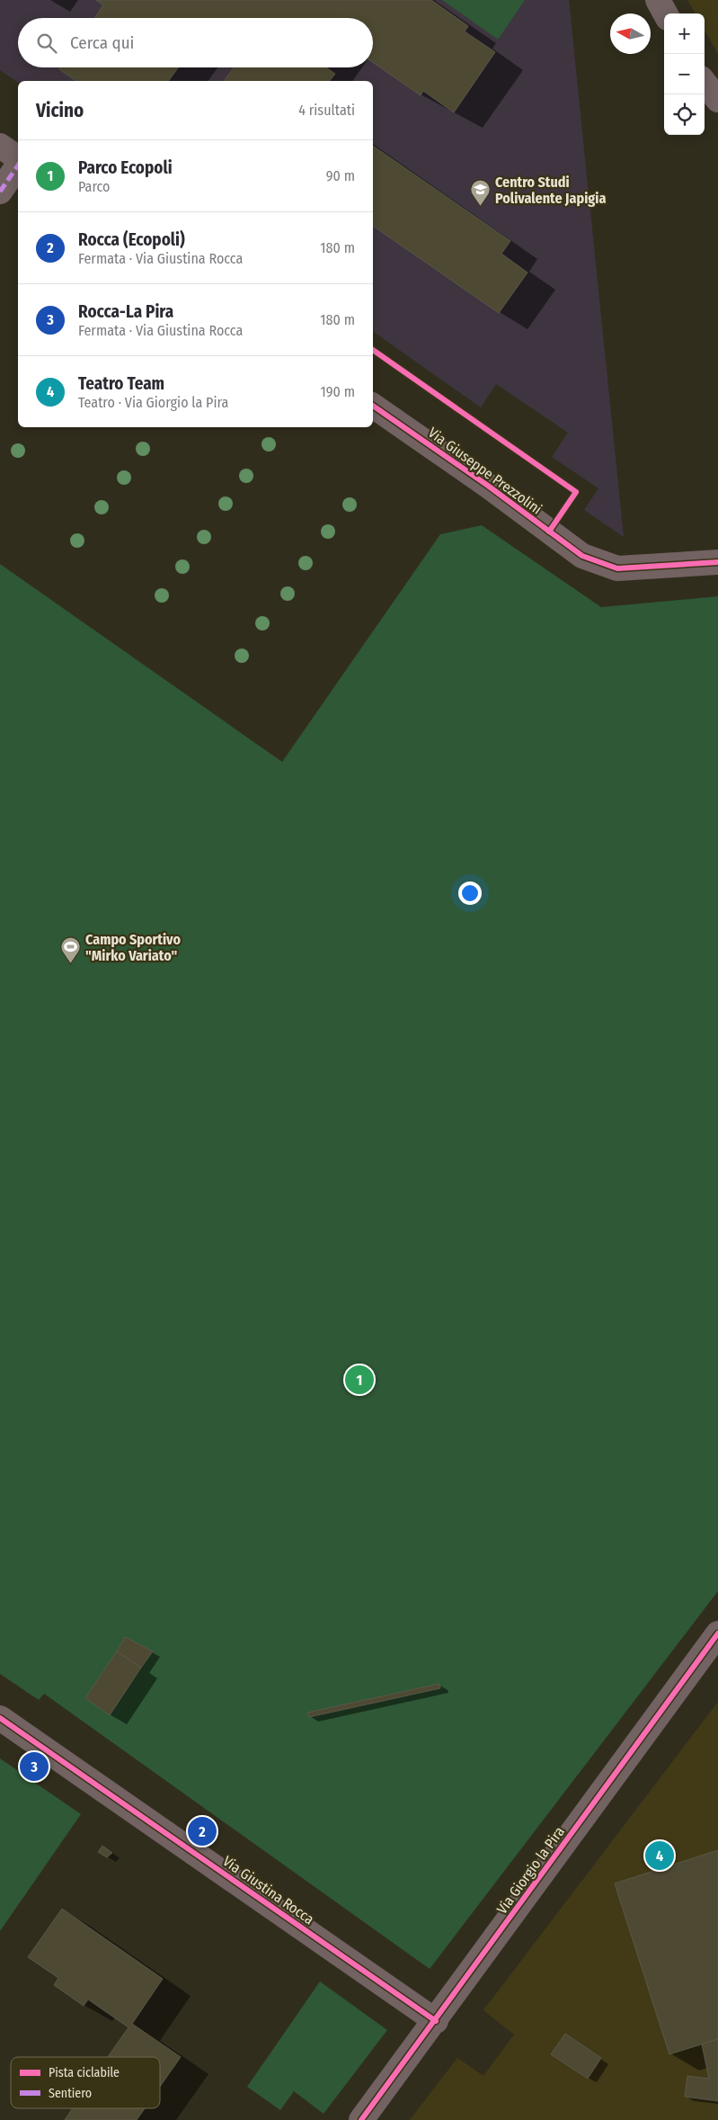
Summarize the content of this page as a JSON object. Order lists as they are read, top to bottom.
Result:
{
  "streets": {
    "street": ["Via Giuseppe Prezzolini", "Via Giorgio la Pira", "Via Giustina Rocca"]
  },
  "crossings": [
    ["Via Giorgio la Pira", "Via Giustina Rocca"]
  ],
  "places": {
    "school or university": ["Centro Studi Polivalente Japigia"],
    "sports": ["Campo Sportivo \"Mirko Variato\""]
  },
  "legend": ["Pista ciclabile", "Sentiero"],
  "north": "left",
  "page": {
    "map_buttons": ["+", "−"],
    "search": "Cerca qui",
    "heading": ["Vicino", "4 risultati"],
    "list": [
      {
        "mark": "1",
        "name": "Parco Ecopoli",
        "note": "Parco",
        "value": "90 m"
      },
      {
        "mark": "2",
        "name": "Rocca (Ecopoli)",
        "note": "Fermata · Via Giustina Rocca",
        "value": "180 m"
      },
      {
        "mark": "3",
        "name": "Rocca-La Pira",
        "note": "Fermata · Via Giustina Rocca",
        "value": "180 m"
      },
      {
        "mark": "4",
        "name": "Teatro Team",
        "note": "Teatro · Via Giorgio la Pira",
        "value": "190 m"
      }
    ],
    "pins": [
      "1",
      "3",
      "2",
      "4"
    ]
  }
}
